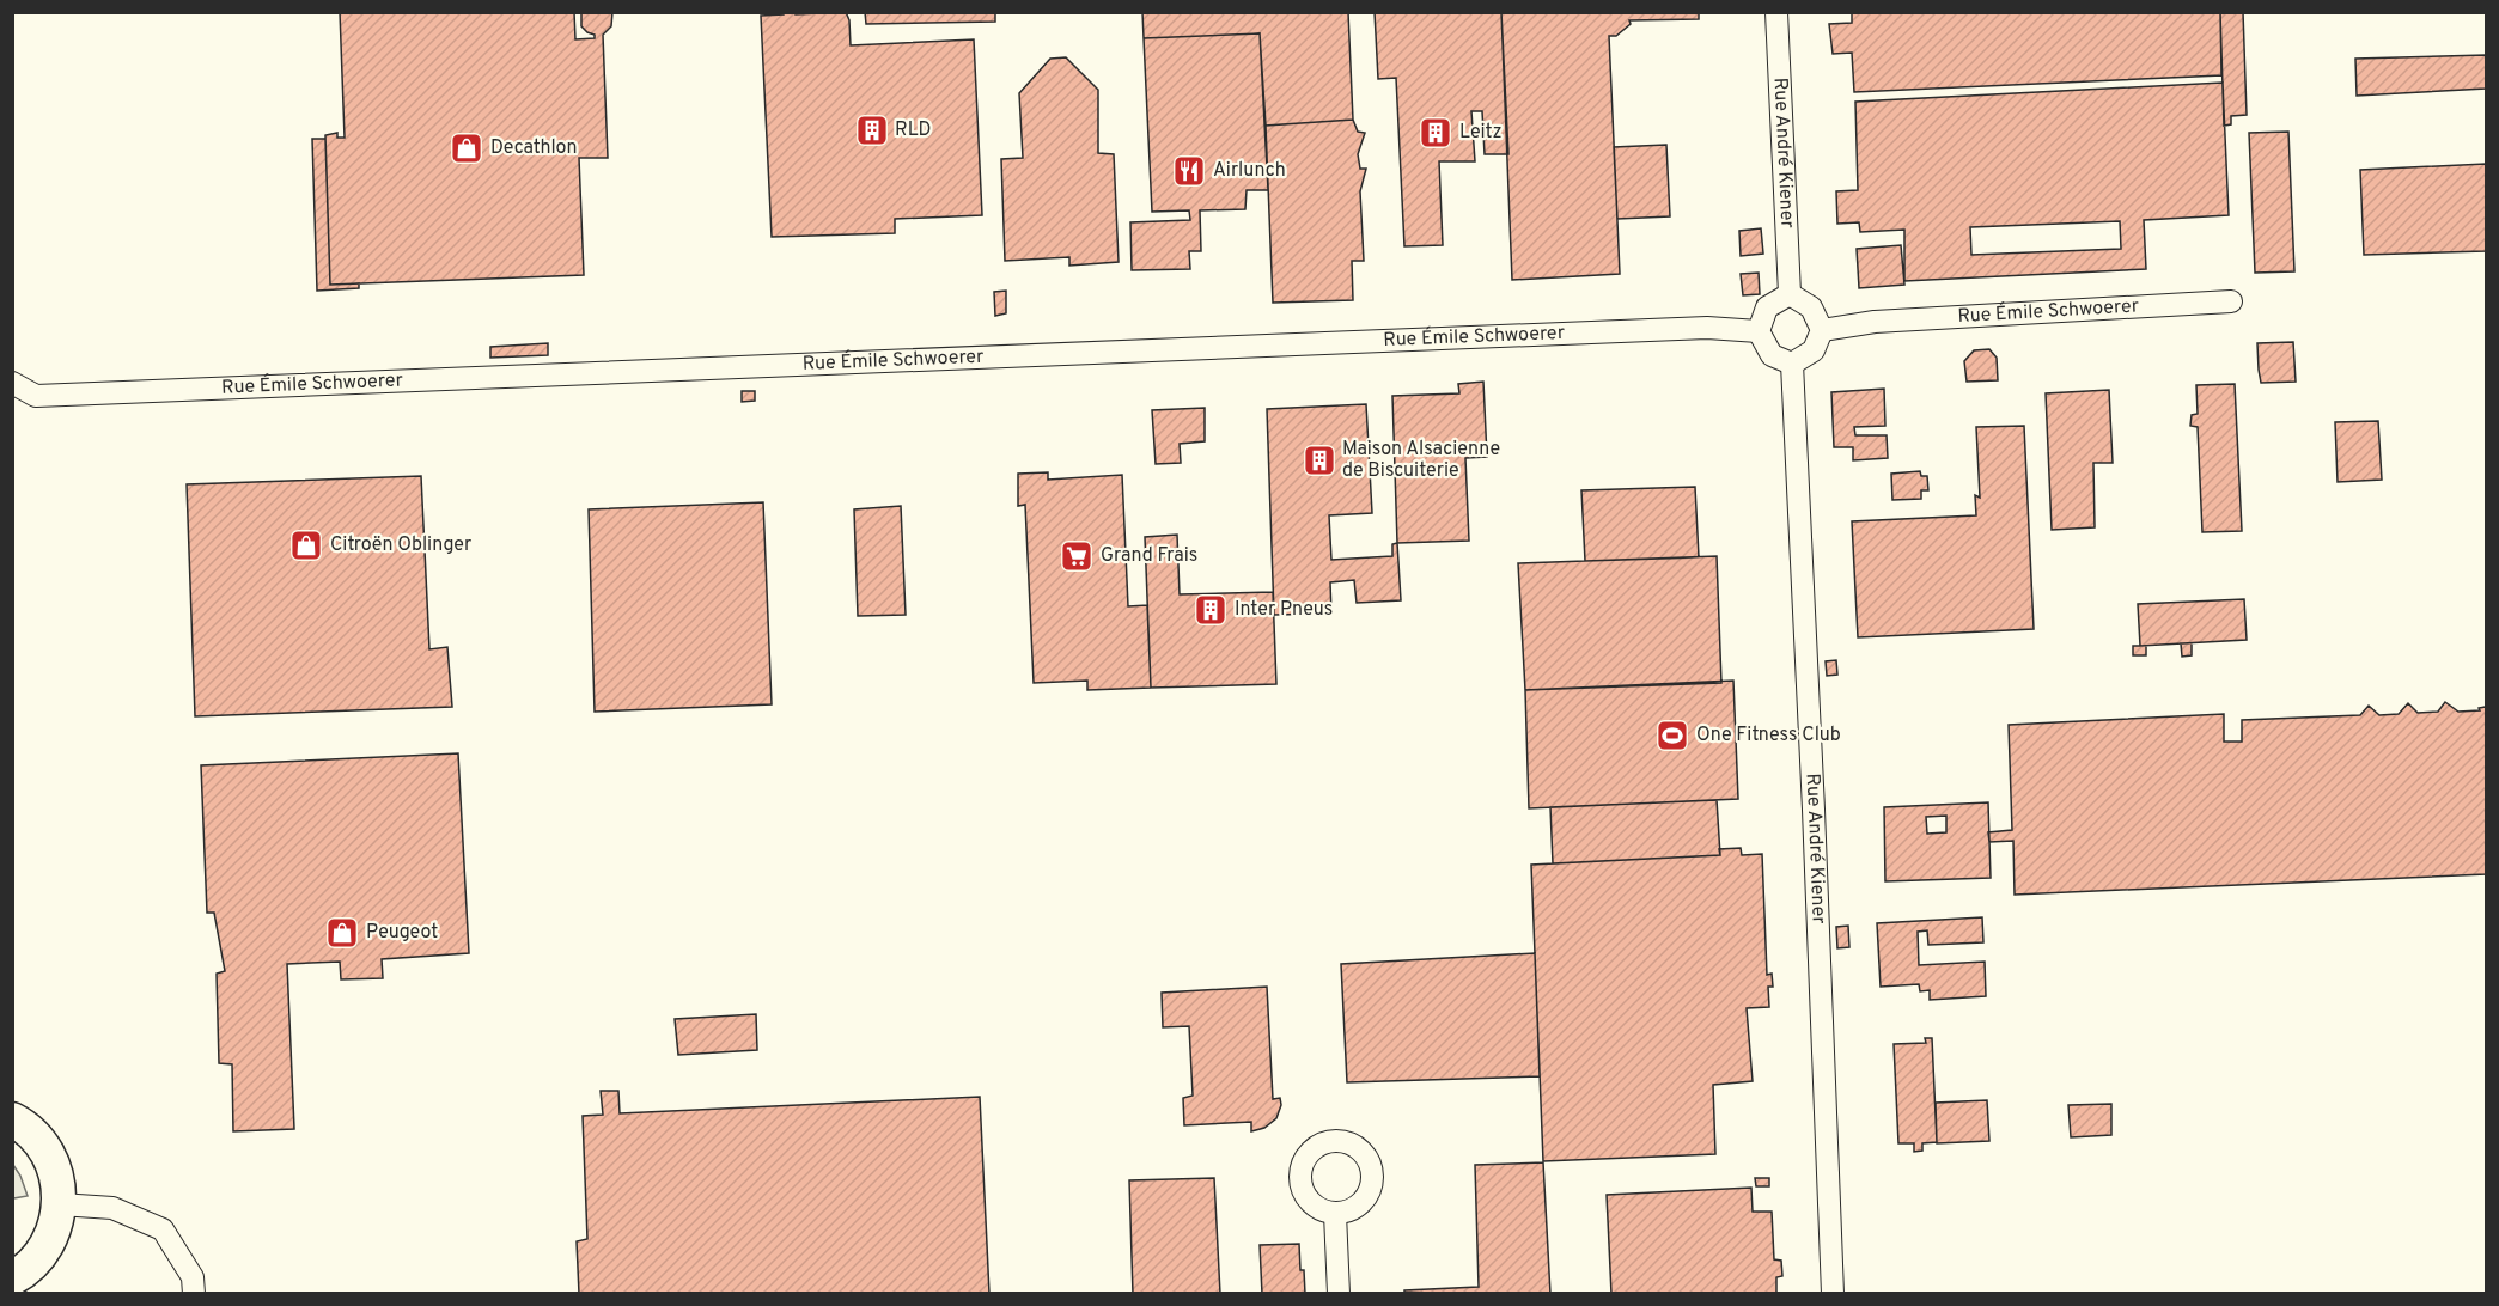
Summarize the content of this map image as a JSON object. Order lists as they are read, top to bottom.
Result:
{
  "streets": {
    "street": ["Rue André Kiener", "Rue Émile Schwoerer"]
  },
  "crossings": [
    ["Rue André Kiener", "Rue Émile Schwoerer"]
  ],
  "places": {
    "building": [
      "RLD",
      "Leitz",
      "Maison Alsacienne de Biscuiterie",
      "Inter Pneus"
    ],
    "shop": ["Decathlon", "Citroën Oblinger", "Peugeot"],
    "restaurant": ["Airlunch"],
    "supermarket": ["Grand Frais"],
    "sports": ["One Fitness Club"]
  }
}
